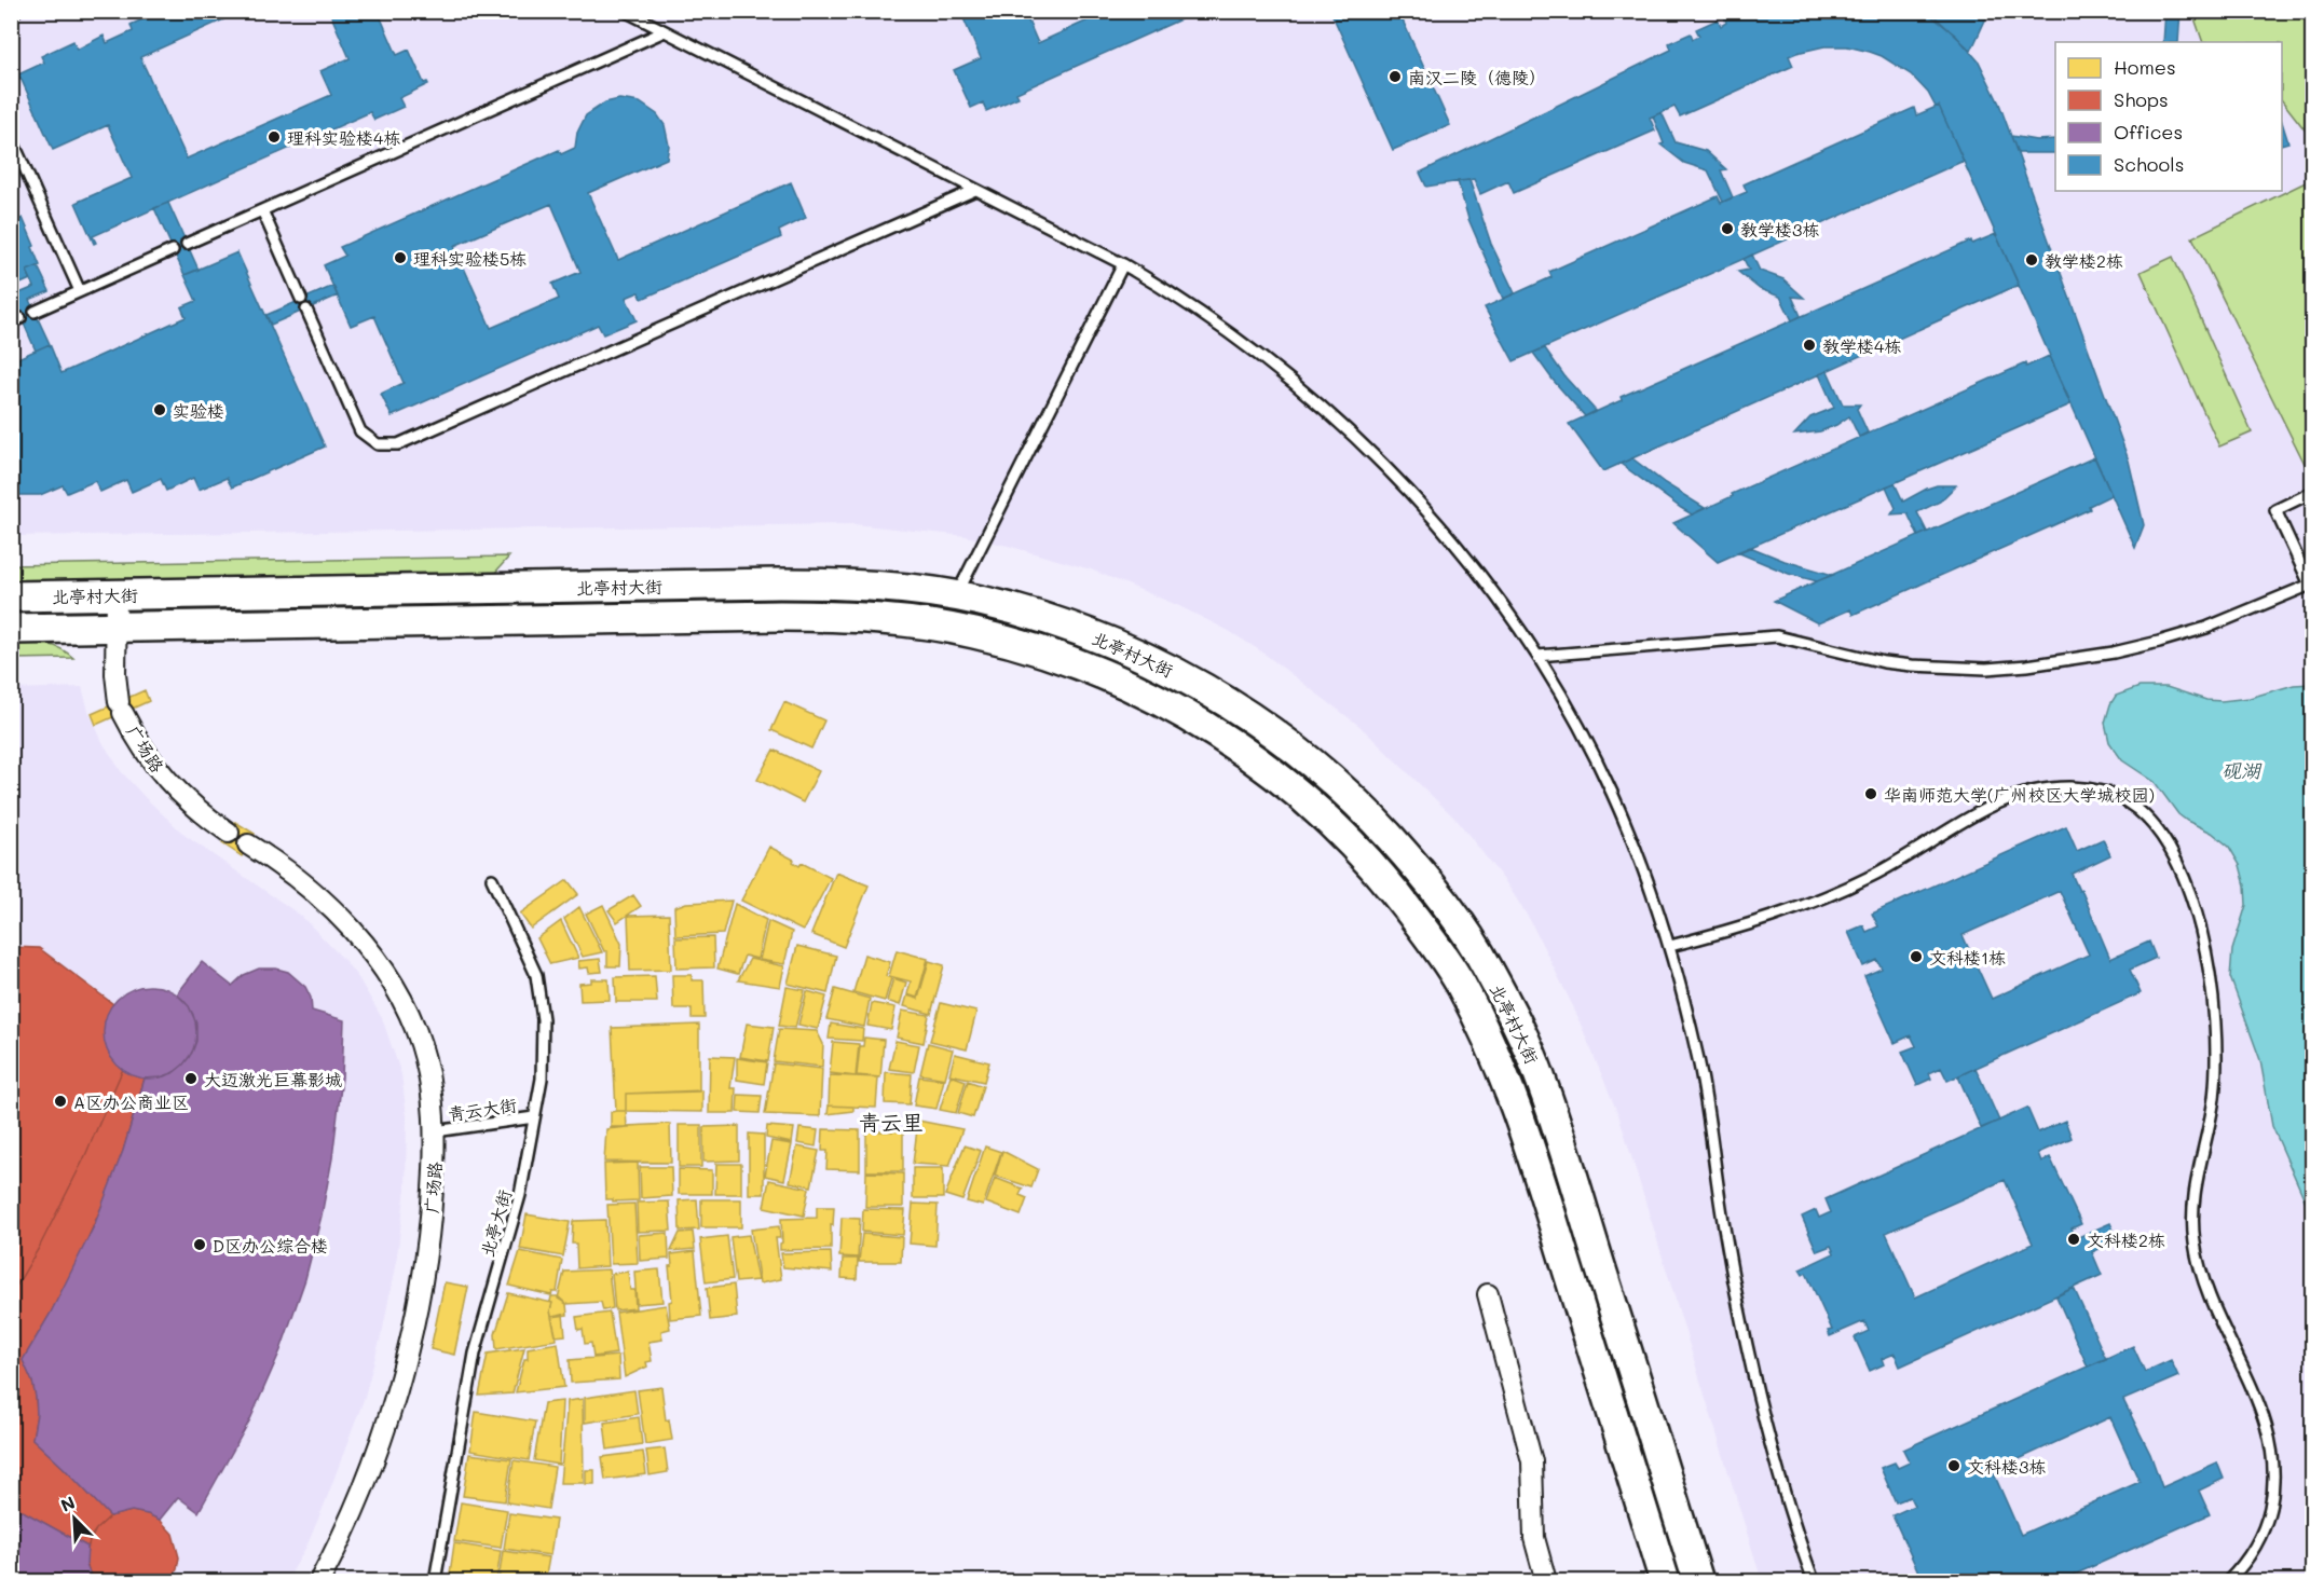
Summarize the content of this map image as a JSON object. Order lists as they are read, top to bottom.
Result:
{
  "streets": {
    "main road": ["北亭村大街"],
    "street": ["广场路"],
    "lane": ["青云大街", "北亭大街"]
  },
  "crossings": [
    ["北亭村大街", "广场路"],
    ["广场路", "青云大街"],
    ["青云大街", "北亭大街"]
  ],
  "districts": ["青云里"],
  "water": ["砚湖"],
  "places": [
    "南汉二陵（德陵）",
    "理科实验楼4栋",
    "教学楼3栋",
    "理科实验楼5栋",
    "教学楼2栋",
    "教学楼4栋",
    "实验楼",
    "华南师范大学(广州校区大学城校园)",
    "文科楼1栋",
    "大迈激光巨幕影城",
    "A区办公商业区",
    "文科楼2栋",
    "D区办公综合楼",
    "文科楼3栋"
  ],
  "legend": [
    "Homes",
    "Shops",
    "Offices",
    "Schools"
  ],
  "north": "top left"
}
